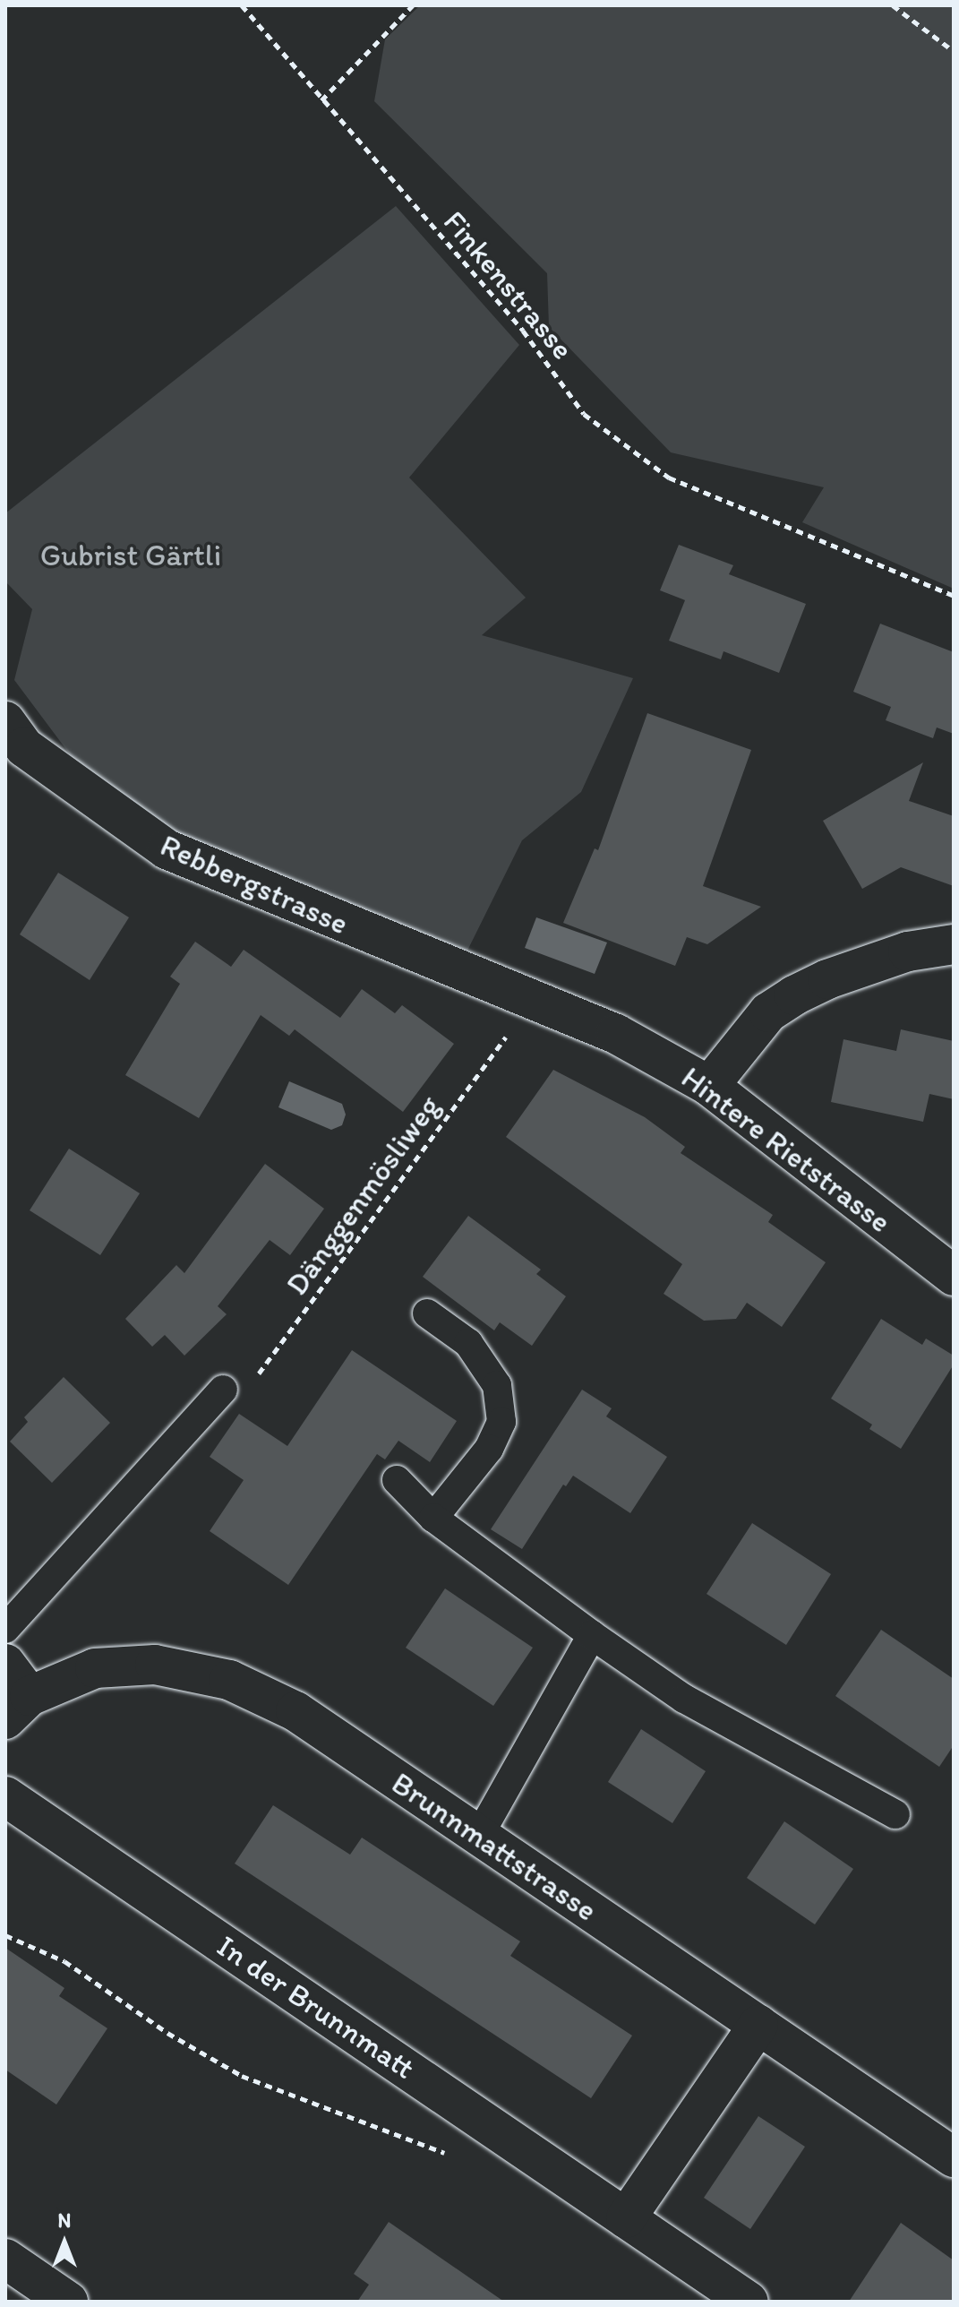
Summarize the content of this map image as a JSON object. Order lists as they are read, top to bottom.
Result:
{
  "streets": {
    "street": [
      "Rebbergstrasse",
      "Hintere Rietstrasse",
      "Brunnmattstrasse",
      "In der Brunnmatt"
    ],
    "path": ["Finkenstrasse", "Dänggenmösliweg"]
  },
  "crossings": [
    ["Rebbergstrasse", "Hintere Rietstrasse"],
    ["Rebbergstrasse", "Dänggenmösliweg"],
    ["Hintere Rietstrasse", "Dänggenmösliweg"]
  ],
  "parks": ["Gubrist Gärtli"],
  "north": "top"
}
